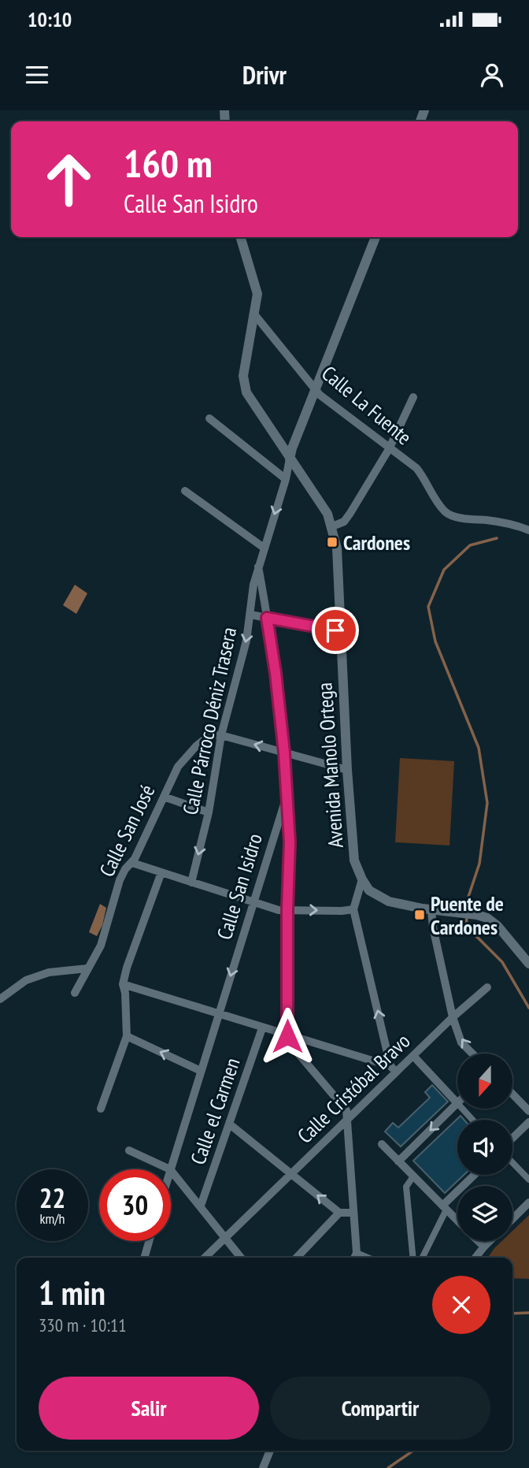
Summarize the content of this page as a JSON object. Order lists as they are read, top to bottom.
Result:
{
  "streets": {
    "street": [
      "Calle La Fuente",
      "Calle Párroco Déniz Trasera",
      "Avenida Manolo Ortega",
      "Calle San José",
      "Calle San Isidro",
      "Calle Cristóbal Bravo",
      "Calle el Carmen"
    ]
  },
  "crossings": [
    ["Calle La Fuente", "Avenida Manolo Ortega"],
    ["Calle Párroco Déniz Trasera", "Avenida Manolo Ortega"],
    ["Calle Párroco Déniz Trasera", "Calle San José"],
    ["Calle Párroco Déniz Trasera", "Calle San Isidro"]
  ],
  "one_way": ["Calle Párroco Déniz Trasera"],
  "places": {
    "transit": ["Cardones", "Puente de Cardones"]
  },
  "north": "bottom",
  "page": {
    "status": "10:10",
    "header": "Drivr",
    "turn": ["160 m", "Calle San Isidro"],
    "speed": "22 km/h",
    "limit": "30",
    "heading": ["1 min", "330 m · 10:11"],
    "buttons": ["Salir", "Compartir"]
  }
}
